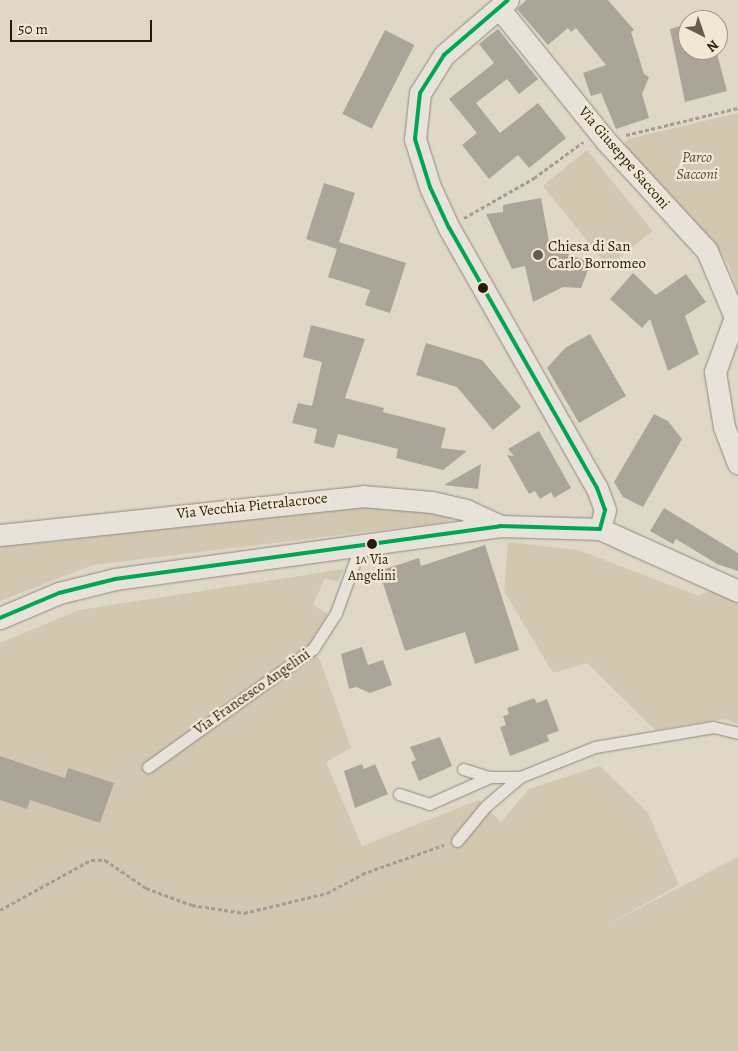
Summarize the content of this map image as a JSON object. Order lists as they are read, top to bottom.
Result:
{
  "streets": {
    "street": ["Via Giuseppe Sacconi", "Via Vecchia Pietralacroce"],
    "lane": ["Via Francesco Angelini"]
  },
  "parks": ["Parco Sacconi"],
  "places": ["Chiesa di San Carlo Borromeo", "1^ Via Angelini"],
  "scale_bar": "50 m",
  "north": "bottom right"
}
